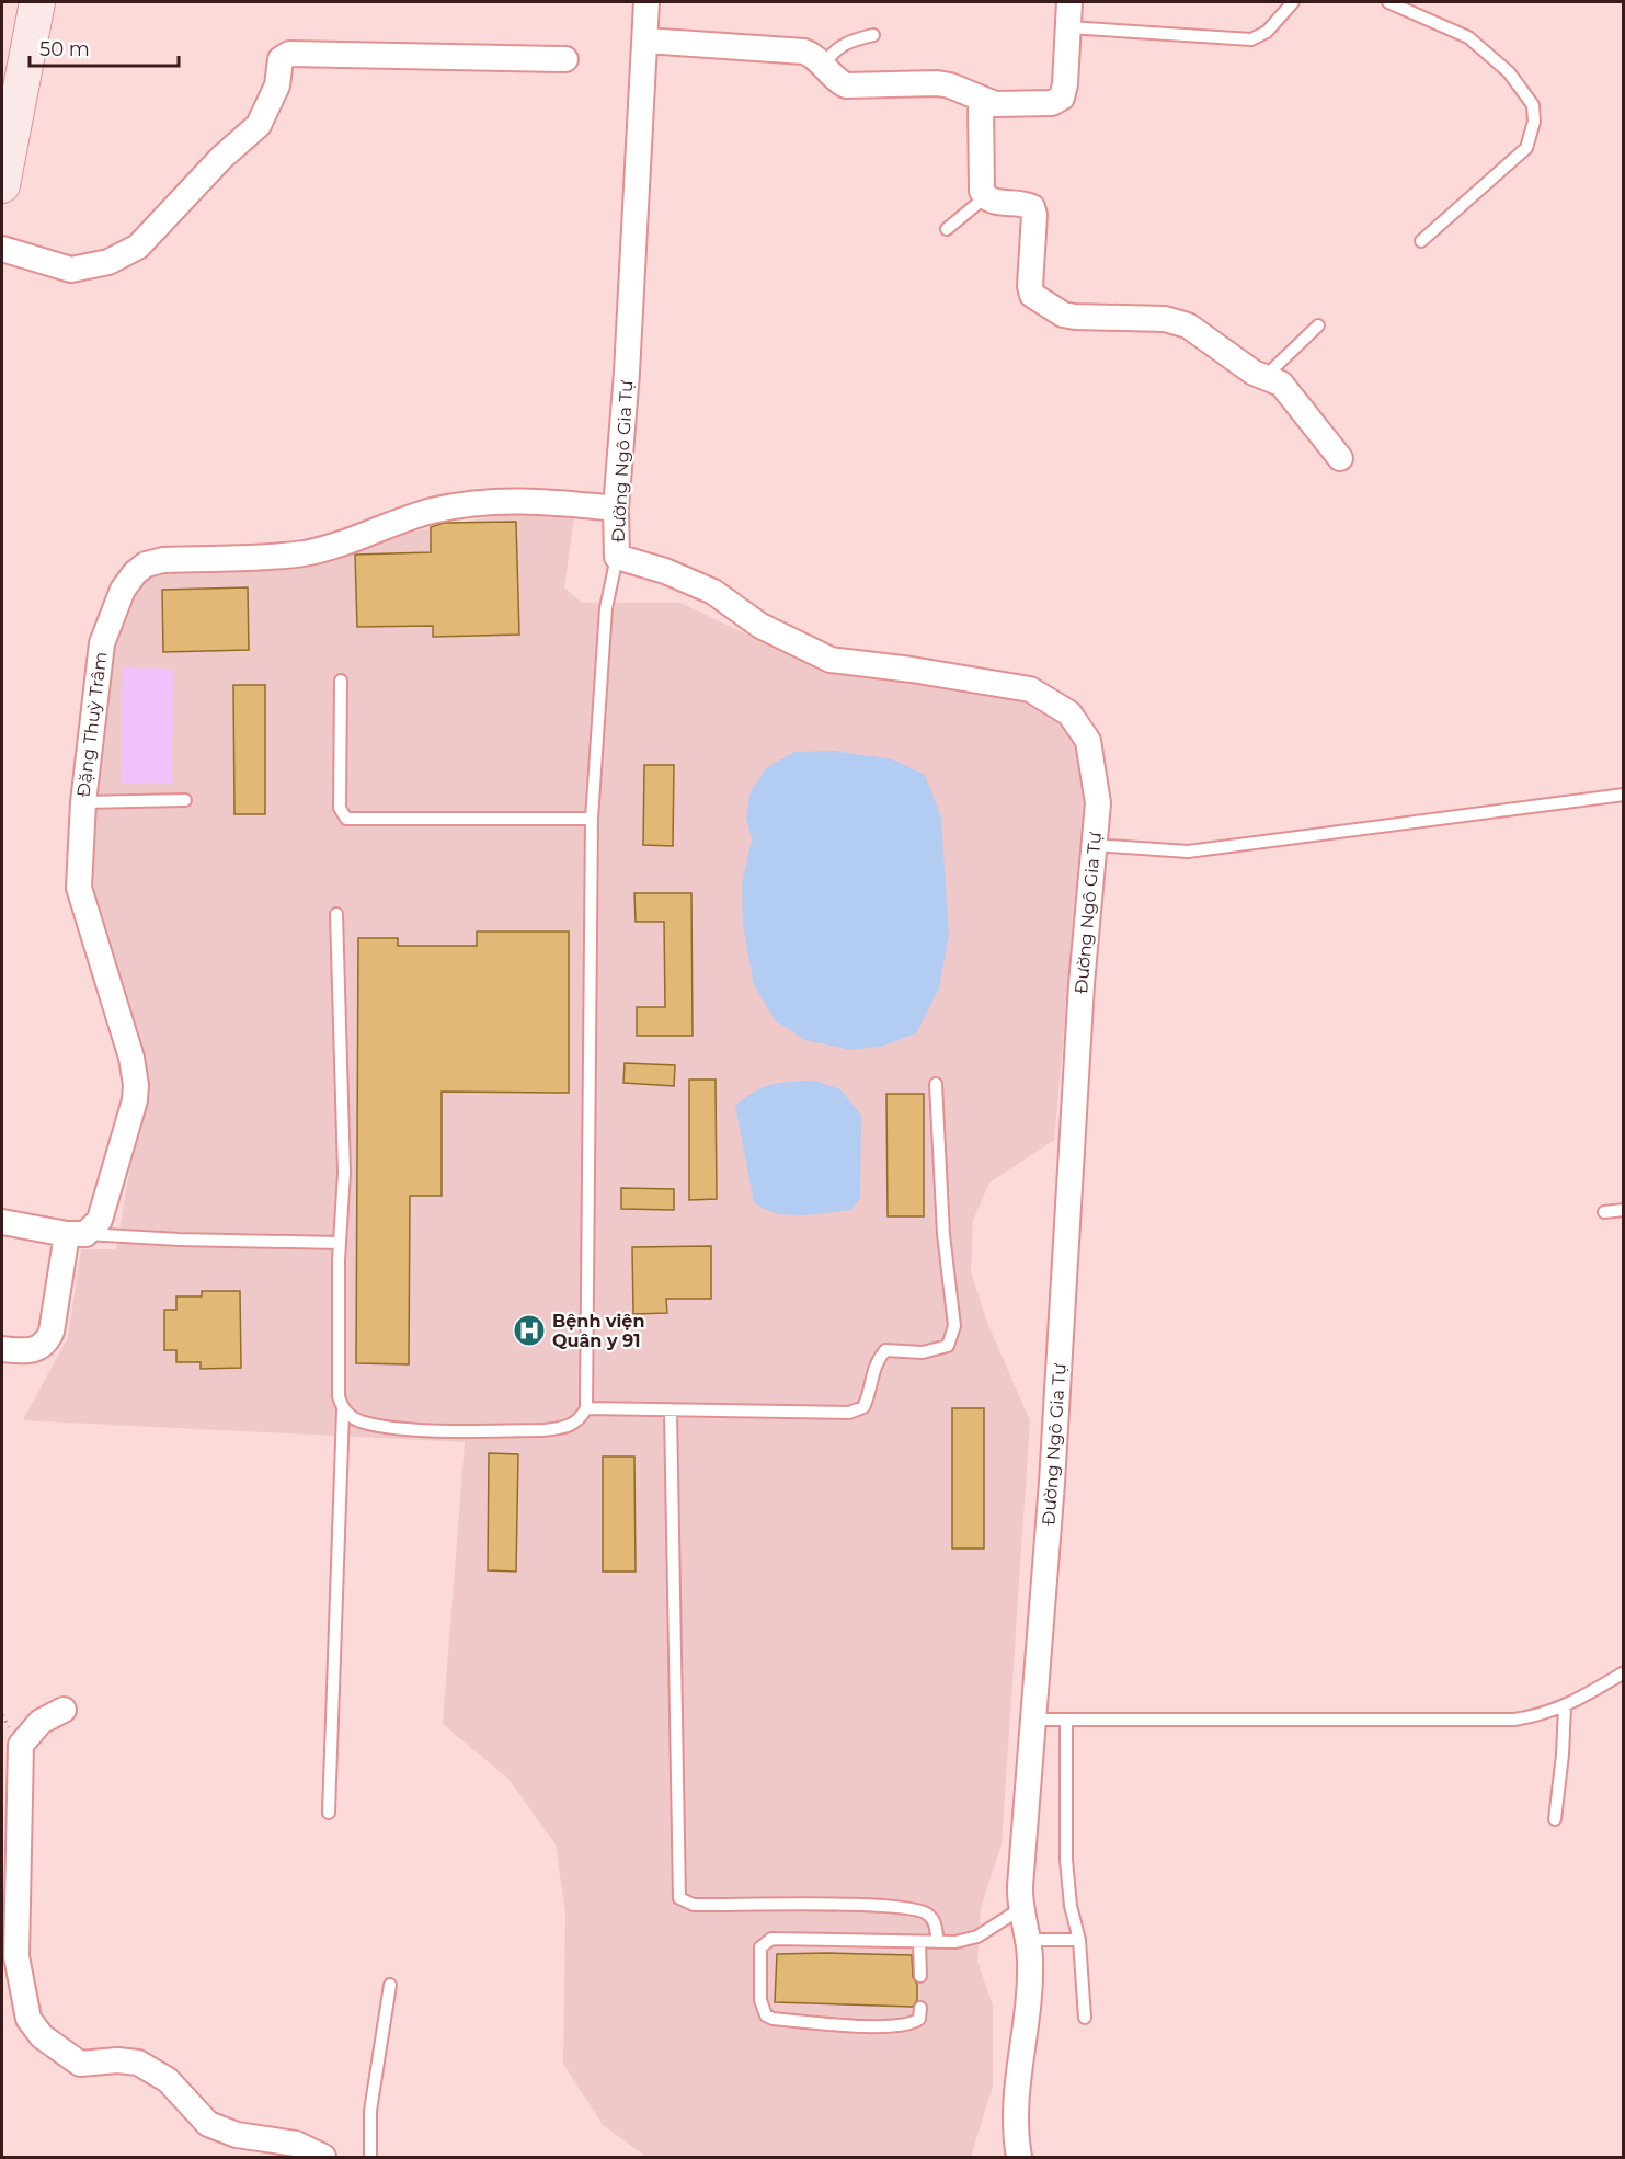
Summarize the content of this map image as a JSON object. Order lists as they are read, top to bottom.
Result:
{
  "streets": {
    "street": ["Đường Ngô Gia Tự", "Đặng Thuỳ Trâm"]
  },
  "crossings": [
    ["Đường Ngô Gia Tự", "Đặng Thuỳ Trâm"]
  ],
  "places": {
    "hospital": ["Bệnh viện Quân y 91"]
  },
  "scale_bar": "50 m"
}
